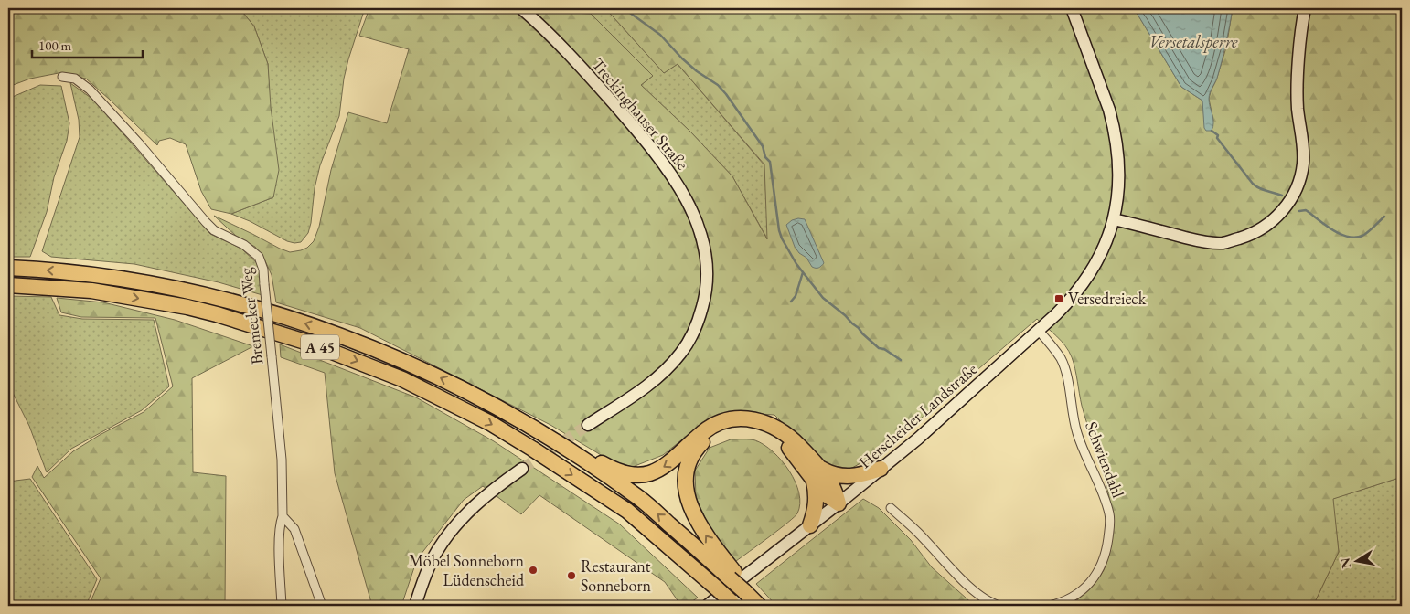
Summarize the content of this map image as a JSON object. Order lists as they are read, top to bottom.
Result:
{
  "streets": {
    "highway": ["A 45"],
    "main road": ["Treckinghauser Straße", "Herscheider Landstraße"],
    "street": ["Bremecker Weg", "Schwiendahl"]
  },
  "crossings": [
    ["Herscheider Landstraße", "Schwiendahl"]
  ],
  "water": ["Versetalsperre"],
  "places": {
    "transit": ["Versedreieck"],
    "other": ["Möbel Sonneborn Lüdenscheid", "Restaurant Sonneborn"]
  },
  "scale_bar": "100 m",
  "north": "left"
}
